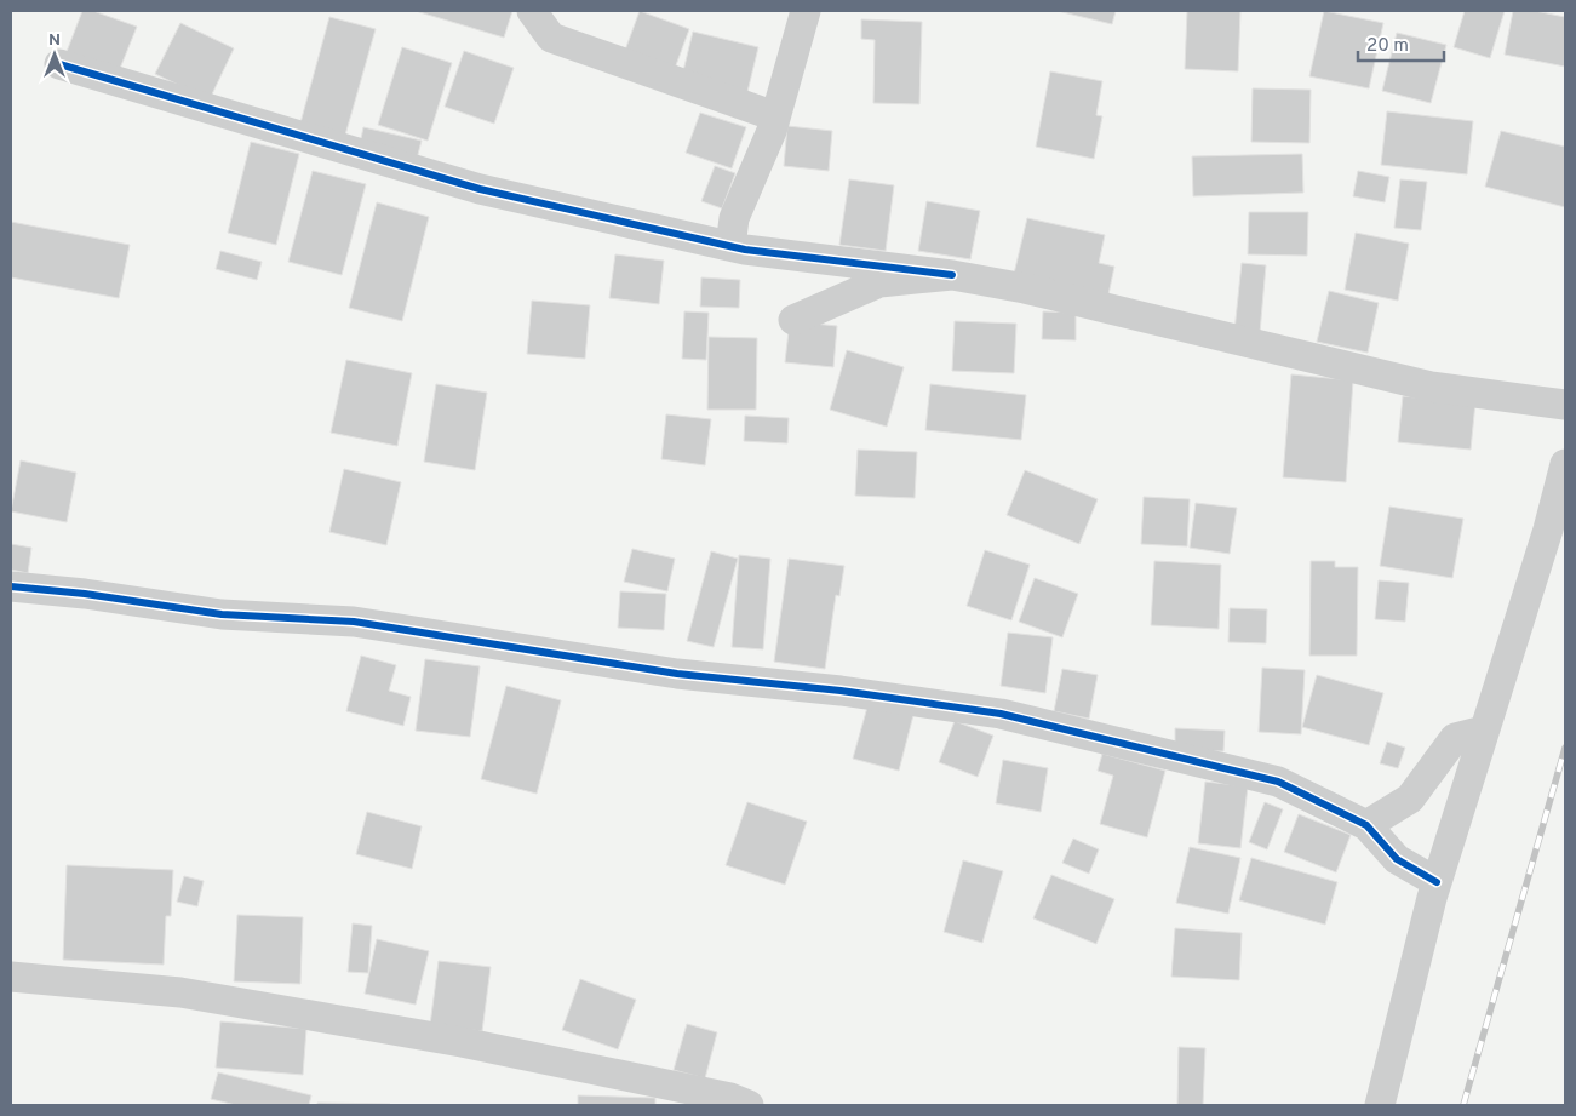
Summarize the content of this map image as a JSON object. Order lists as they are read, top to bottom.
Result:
{
  "scale_bar": "20 m",
  "north": "top"
}
